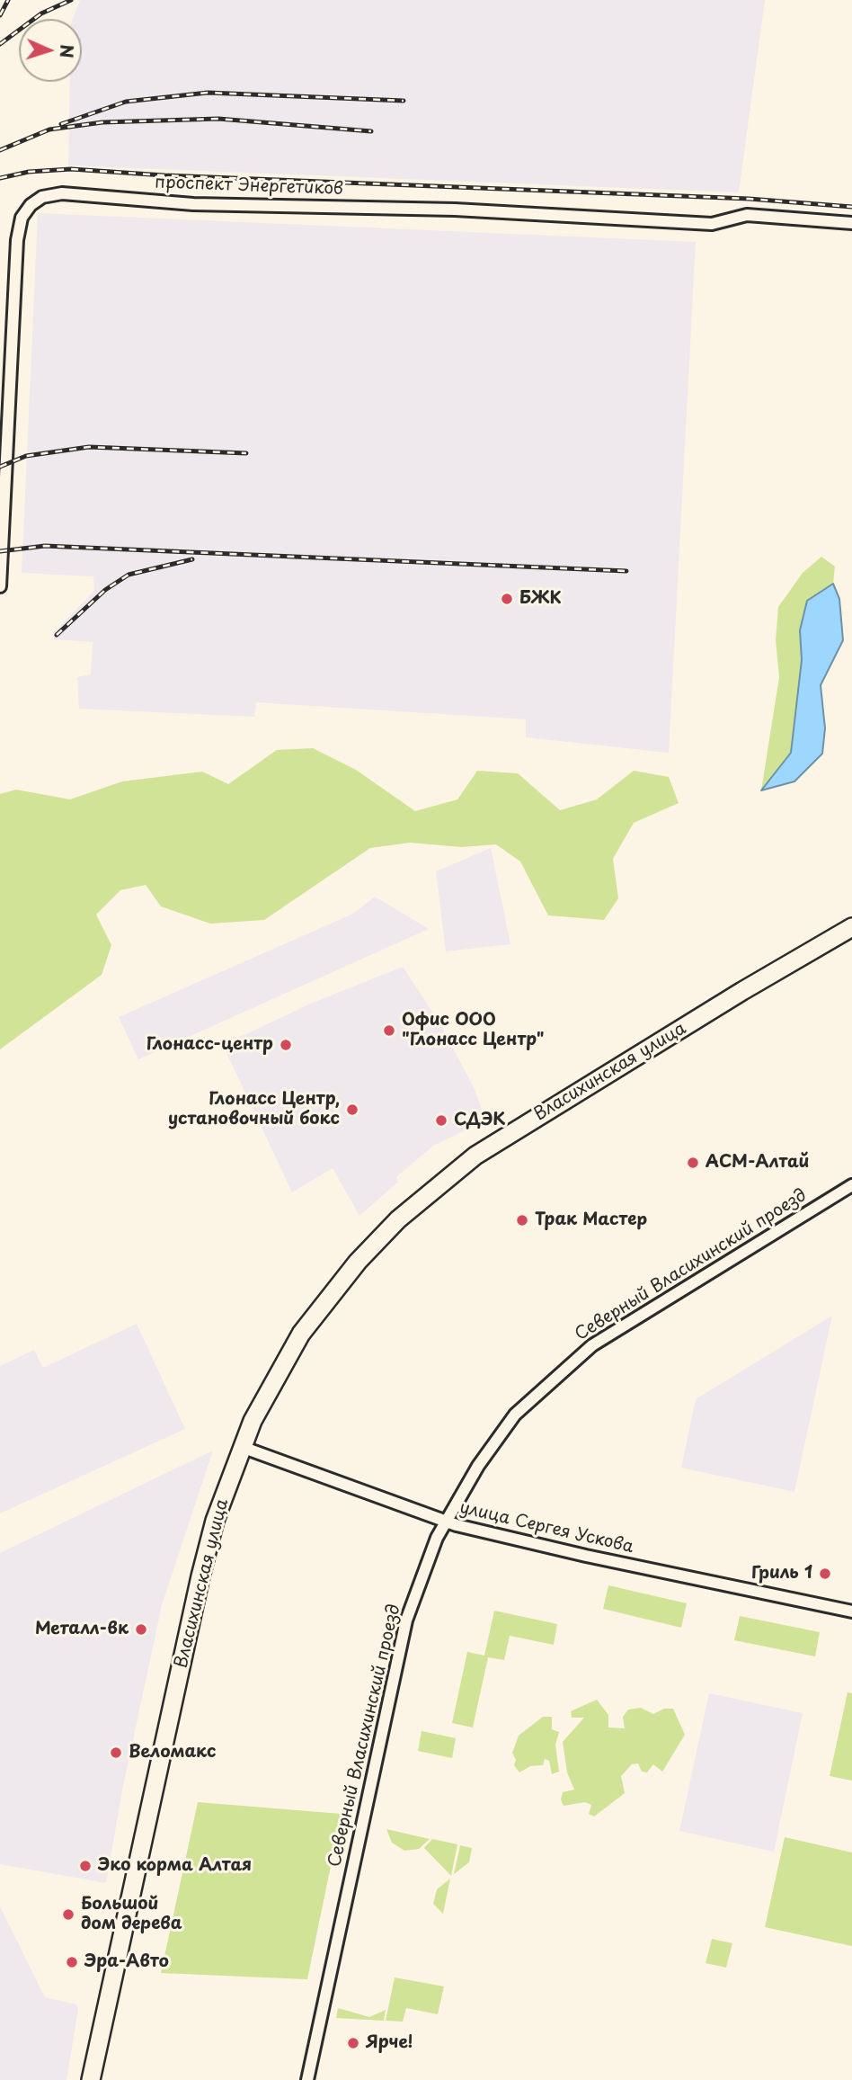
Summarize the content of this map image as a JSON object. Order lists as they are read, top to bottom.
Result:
{
  "streets": {
    "highway": ["Власихинская улица"],
    "street": ["проспект Энергетиков", "Северный Власихинский проезд", "улица Сергея Ускова"]
  },
  "crossings": [
    ["Власихинская улица", "улица Сергея Ускова"],
    ["Северный Власихинский проезд", "улица Сергея Ускова"]
  ],
  "places": [
    "БЖК",
    "Офис ООО \"Глонасс Центр\"",
    "Глонасс-центр",
    "Глонасс Центр, установочный бокс",
    "СДЭК",
    "АСМ-Алтай",
    "Трак Мастер",
    "Гриль 1",
    "Металл-вк",
    "Веломакс",
    "Эко корма Алтая",
    "Большой дом дерева",
    "Эра-Авто",
    "Ярче!"
  ],
  "north": "right"
}
